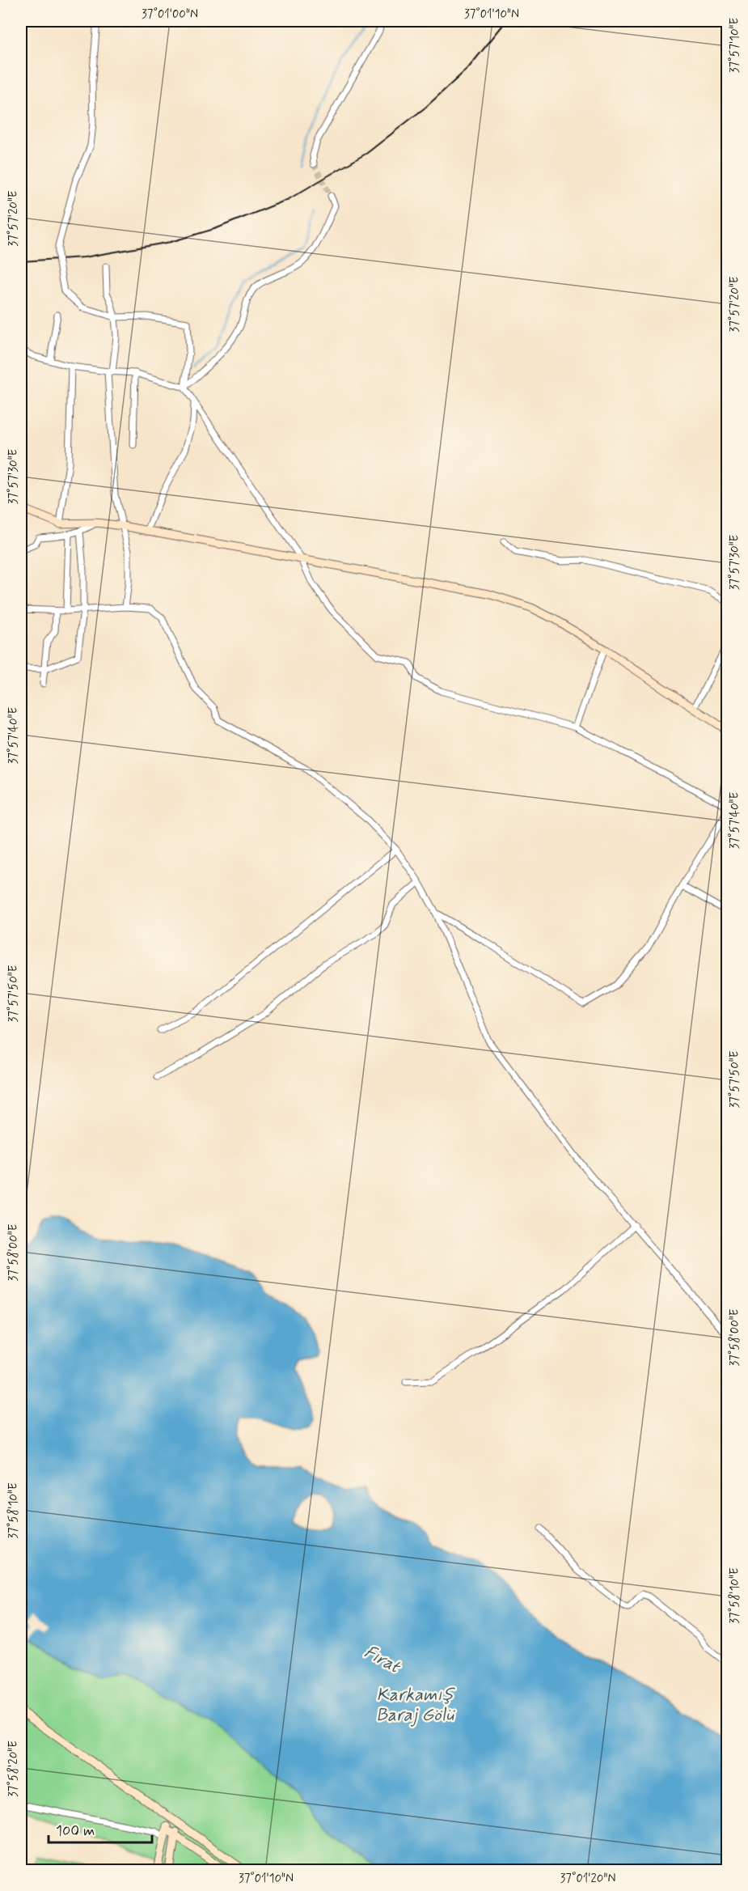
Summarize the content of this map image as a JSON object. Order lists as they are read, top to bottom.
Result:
{
  "water": ["Fırat", "Karkamış Baraj Gölü"],
  "scale_bar": "100 m",
  "coordinates": [
    "37°01'00\"N",
    "37°01'10\"N",
    "37°57'10\"E",
    "37°57'20\"E",
    "37°57'30\"E",
    "37°57'40\"E",
    "37°57'50\"E",
    "37°58'00\"E",
    "37°58'10\"E",
    "37°58'20\"E",
    "37°01'20\"N"
  ]
}
